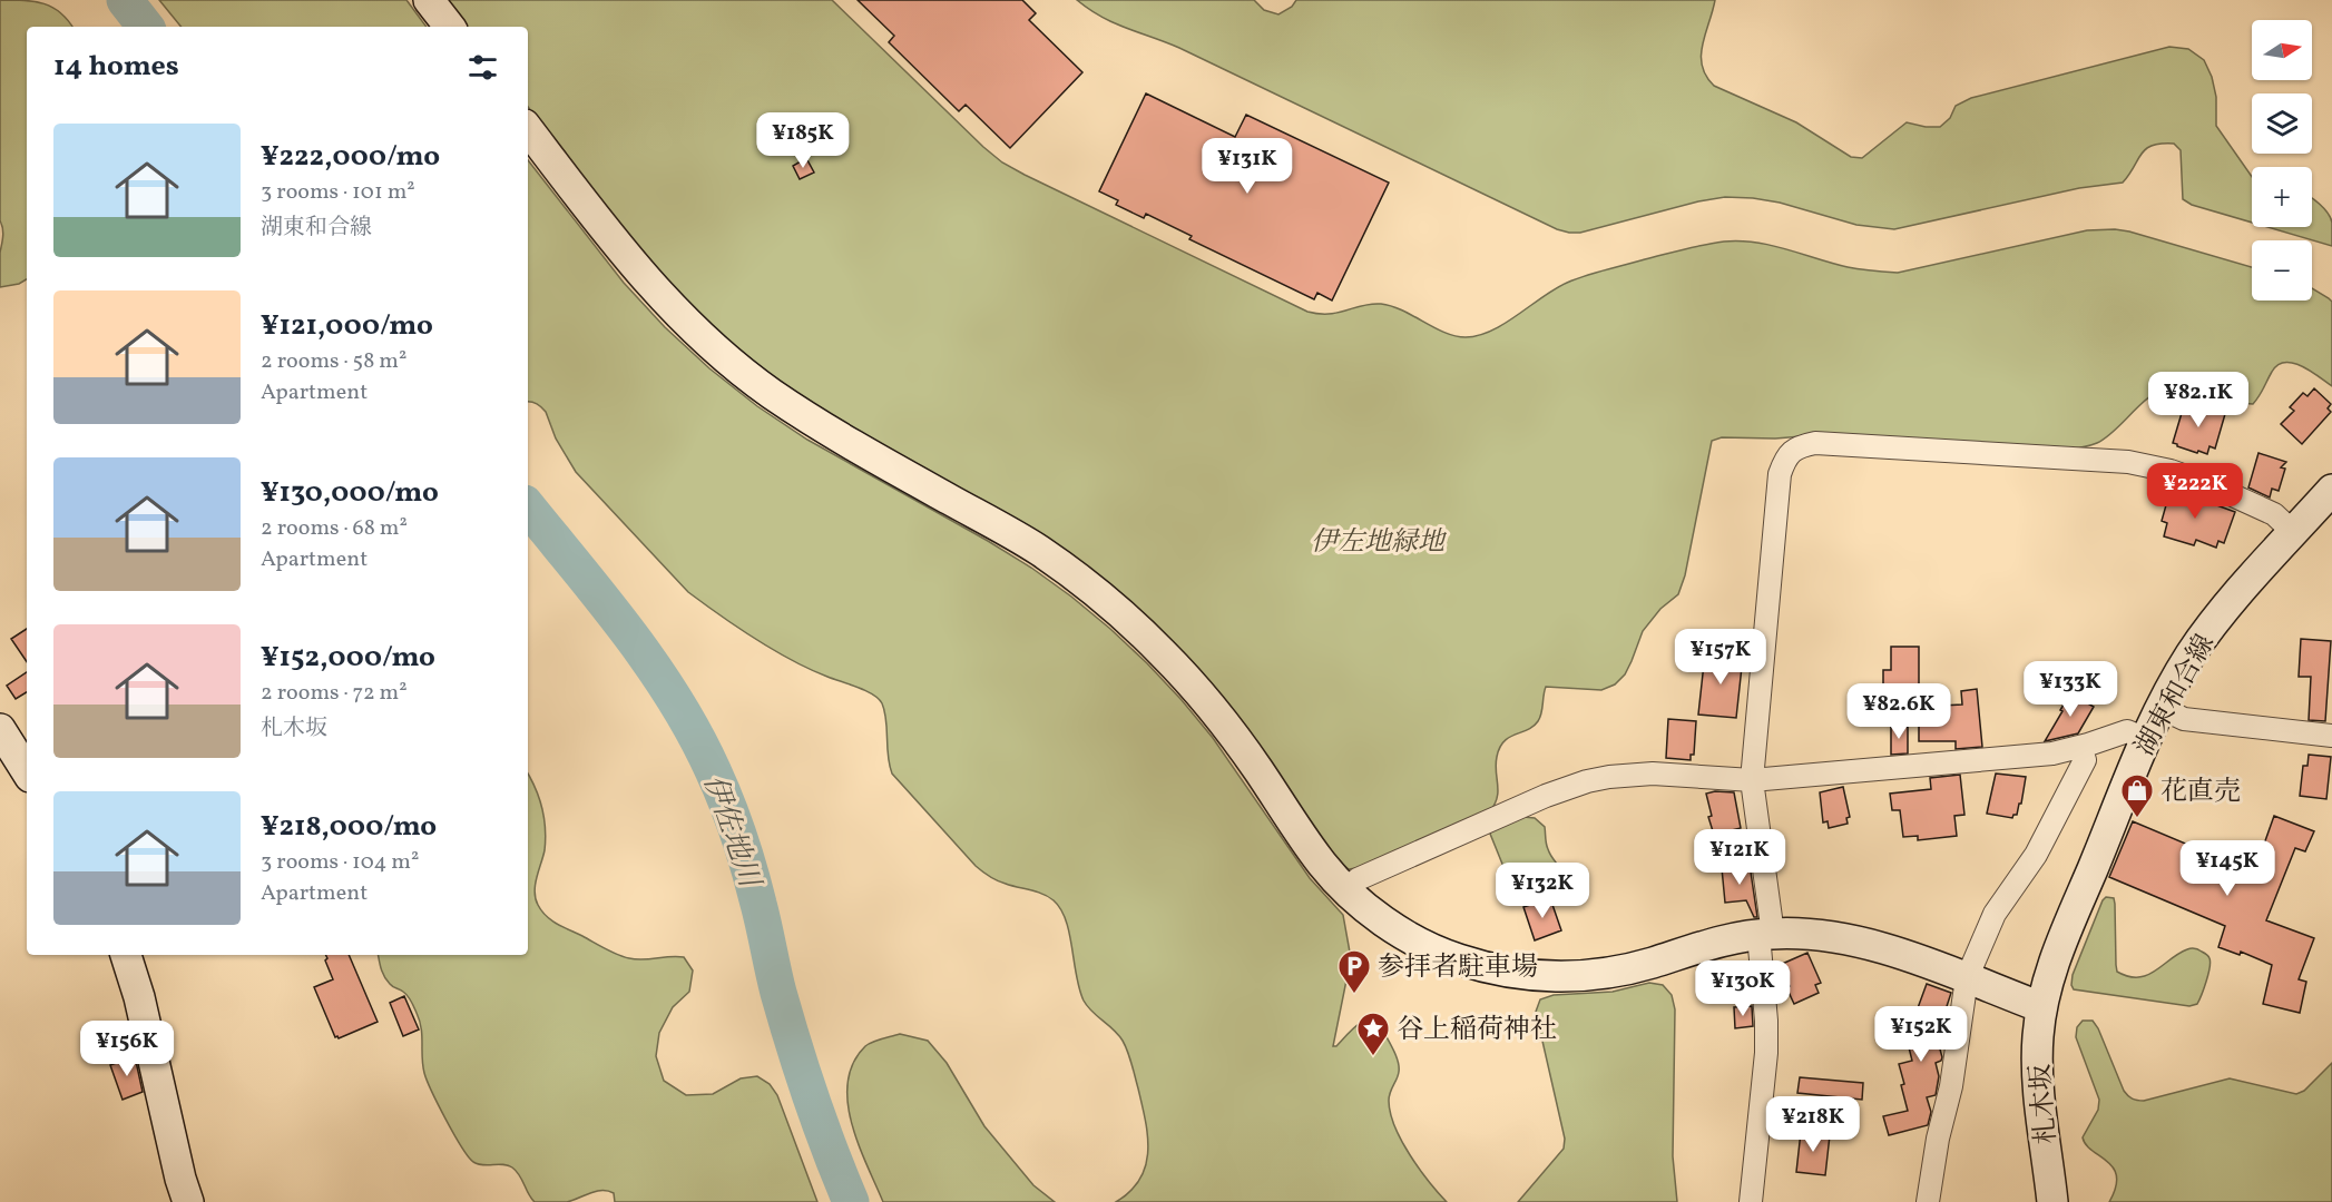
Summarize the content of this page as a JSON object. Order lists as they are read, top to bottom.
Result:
{
  "streets": {
    "street": ["湖東和合線", "札木坂"]
  },
  "crossings": [
    ["湖東和合線", "札木坂"]
  ],
  "water": ["伊佐地川"],
  "parks": ["伊左地緑地"],
  "places": {
    "shop": ["花直売"],
    "parking": ["参拝者駐車場"],
    "place": ["谷上稲荷神社"]
  },
  "north": "right",
  "page": {
    "map_buttons": ["+", "−"],
    "heading": "14 homes",
    "list": [
      {
        "name": "¥222,000/mo",
        "note": "3 rooms · 101 m² · 湖東和合線"
      },
      {
        "name": "¥121,000/mo",
        "note": "2 rooms · 58 m² · Apartment"
      },
      {
        "name": "¥130,000/mo",
        "note": "2 rooms · 68 m² · Apartment"
      },
      {
        "name": "¥152,000/mo",
        "note": "2 rooms · 72 m² · 札木坂"
      },
      {
        "name": "¥218,000/mo",
        "note": "3 rooms · 104 m² · Apartment"
      }
    ],
    "price": [
      "¥185K",
      "¥131K",
      "¥82.1K",
      "¥222K",
      "¥157K",
      "¥133K",
      "¥82.6K",
      "¥121K",
      "¥145K",
      "¥132K",
      "¥130K",
      "¥152K",
      "¥156K",
      "¥218K"
    ]
  }
}
